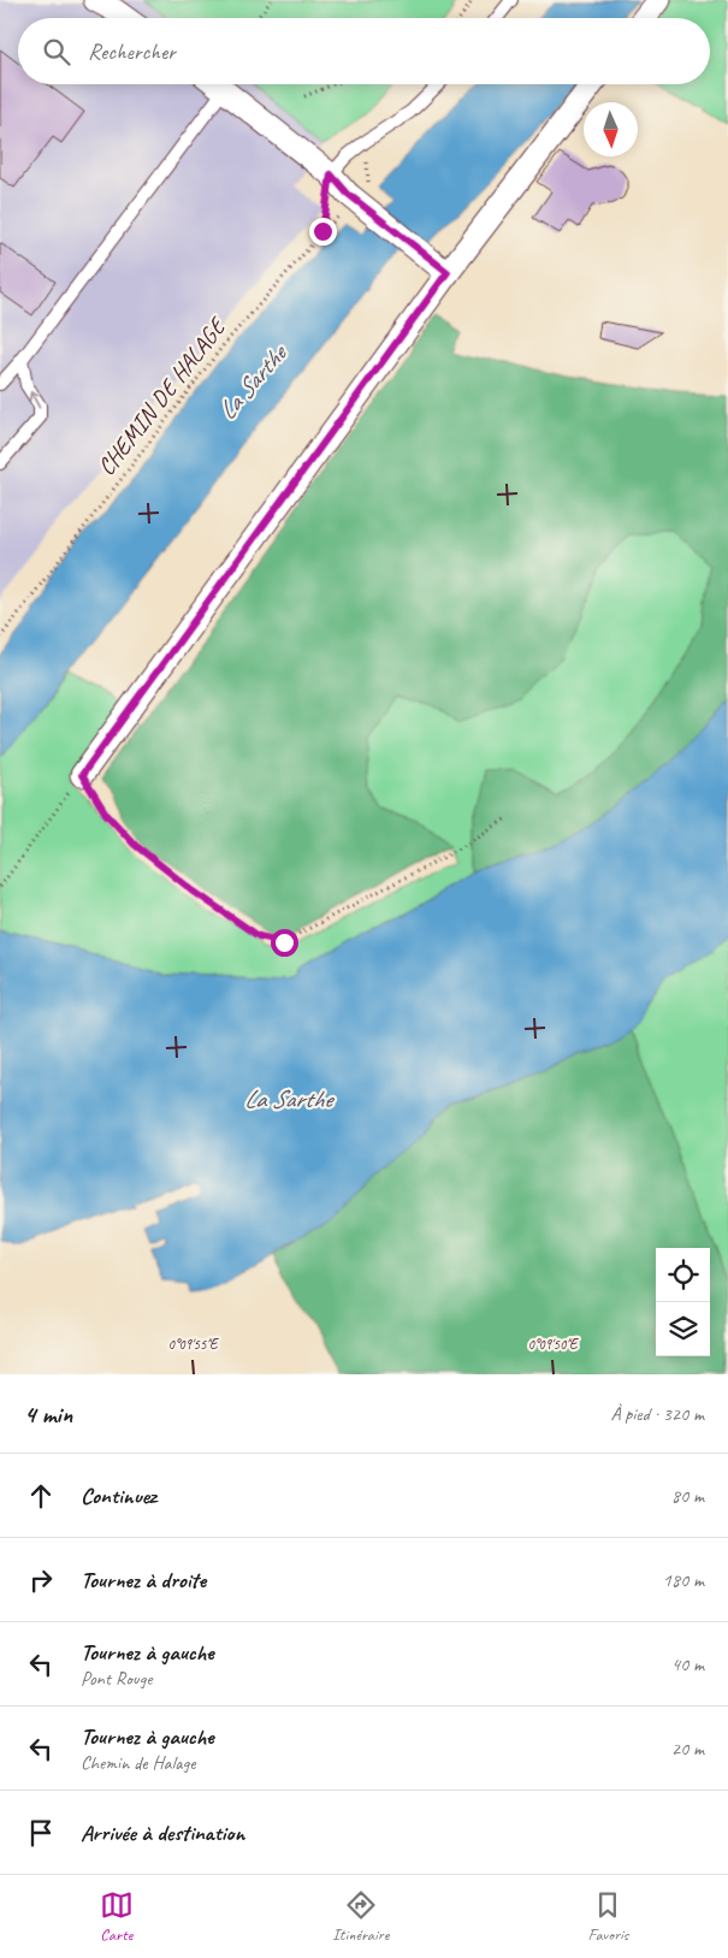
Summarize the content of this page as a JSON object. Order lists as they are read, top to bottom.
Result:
{
  "streets": {
    "path": ["CHEMIN DE HALAGE"]
  },
  "water": ["La Sarthe"],
  "north": "bottom",
  "page": {
    "search": "Rechercher",
    "heading": ["4 min", "À pied · 320 m"],
    "list": [
      ["Continuez", "80 m"],
      ["Tournez à droite", "180 m"],
      ["Tournez à gauche", "Pont Rouge", "40 m"],
      ["Tournez à gauche", "Chemin de Halage", "20 m"],
      "Arrivée à destination"
    ],
    "nav": ["Carte", "Itinéraire", "Favoris"]
  },
  "coordinates": ["0°09'55\"E", "0°09'50\"E"]
}
